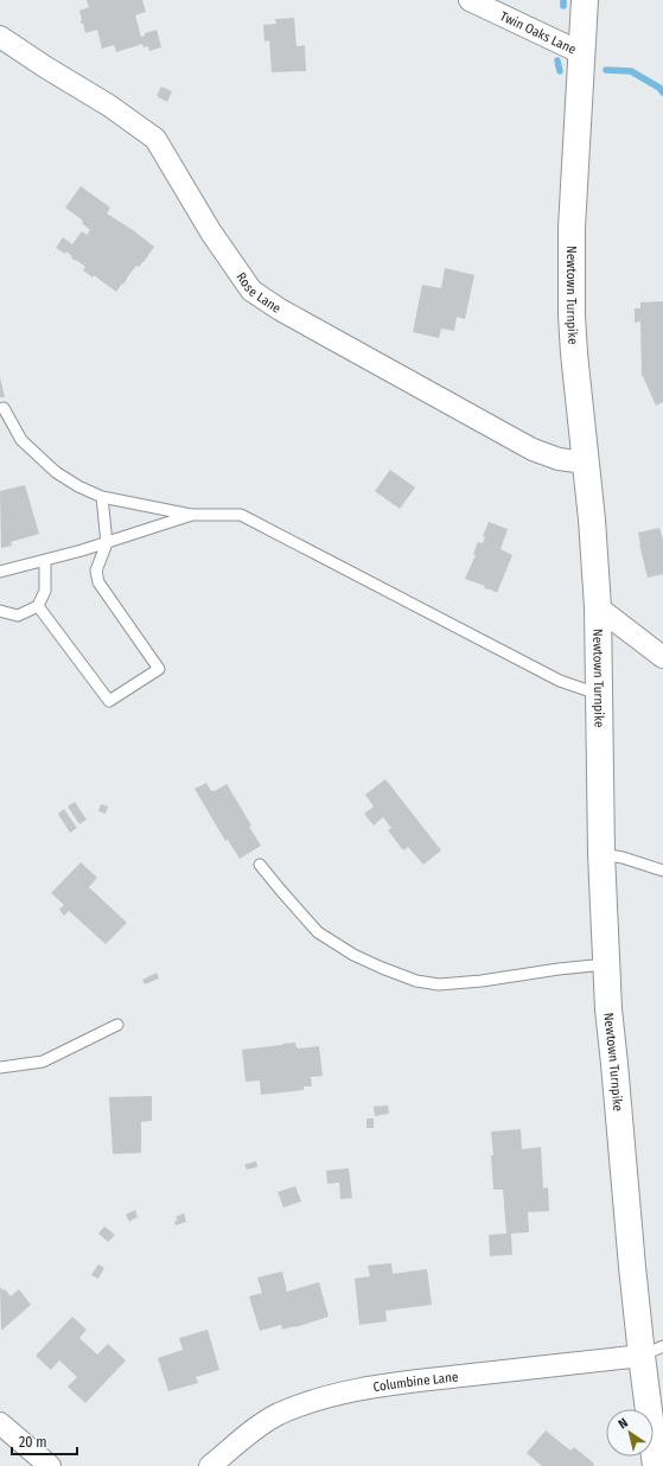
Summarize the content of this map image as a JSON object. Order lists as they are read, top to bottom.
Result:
{
  "streets": {
    "street": [
      "Twin Oaks Lane",
      "Rose Lane",
      "Newtown Turnpike",
      "Columbine Lane"
    ]
  },
  "crossings": [
    ["Twin Oaks Lane", "Newtown Turnpike"],
    ["Rose Lane", "Newtown Turnpike"],
    ["Newtown Turnpike", "Columbine Lane"]
  ],
  "scale_bar": "20 m",
  "north": "top left"
}
